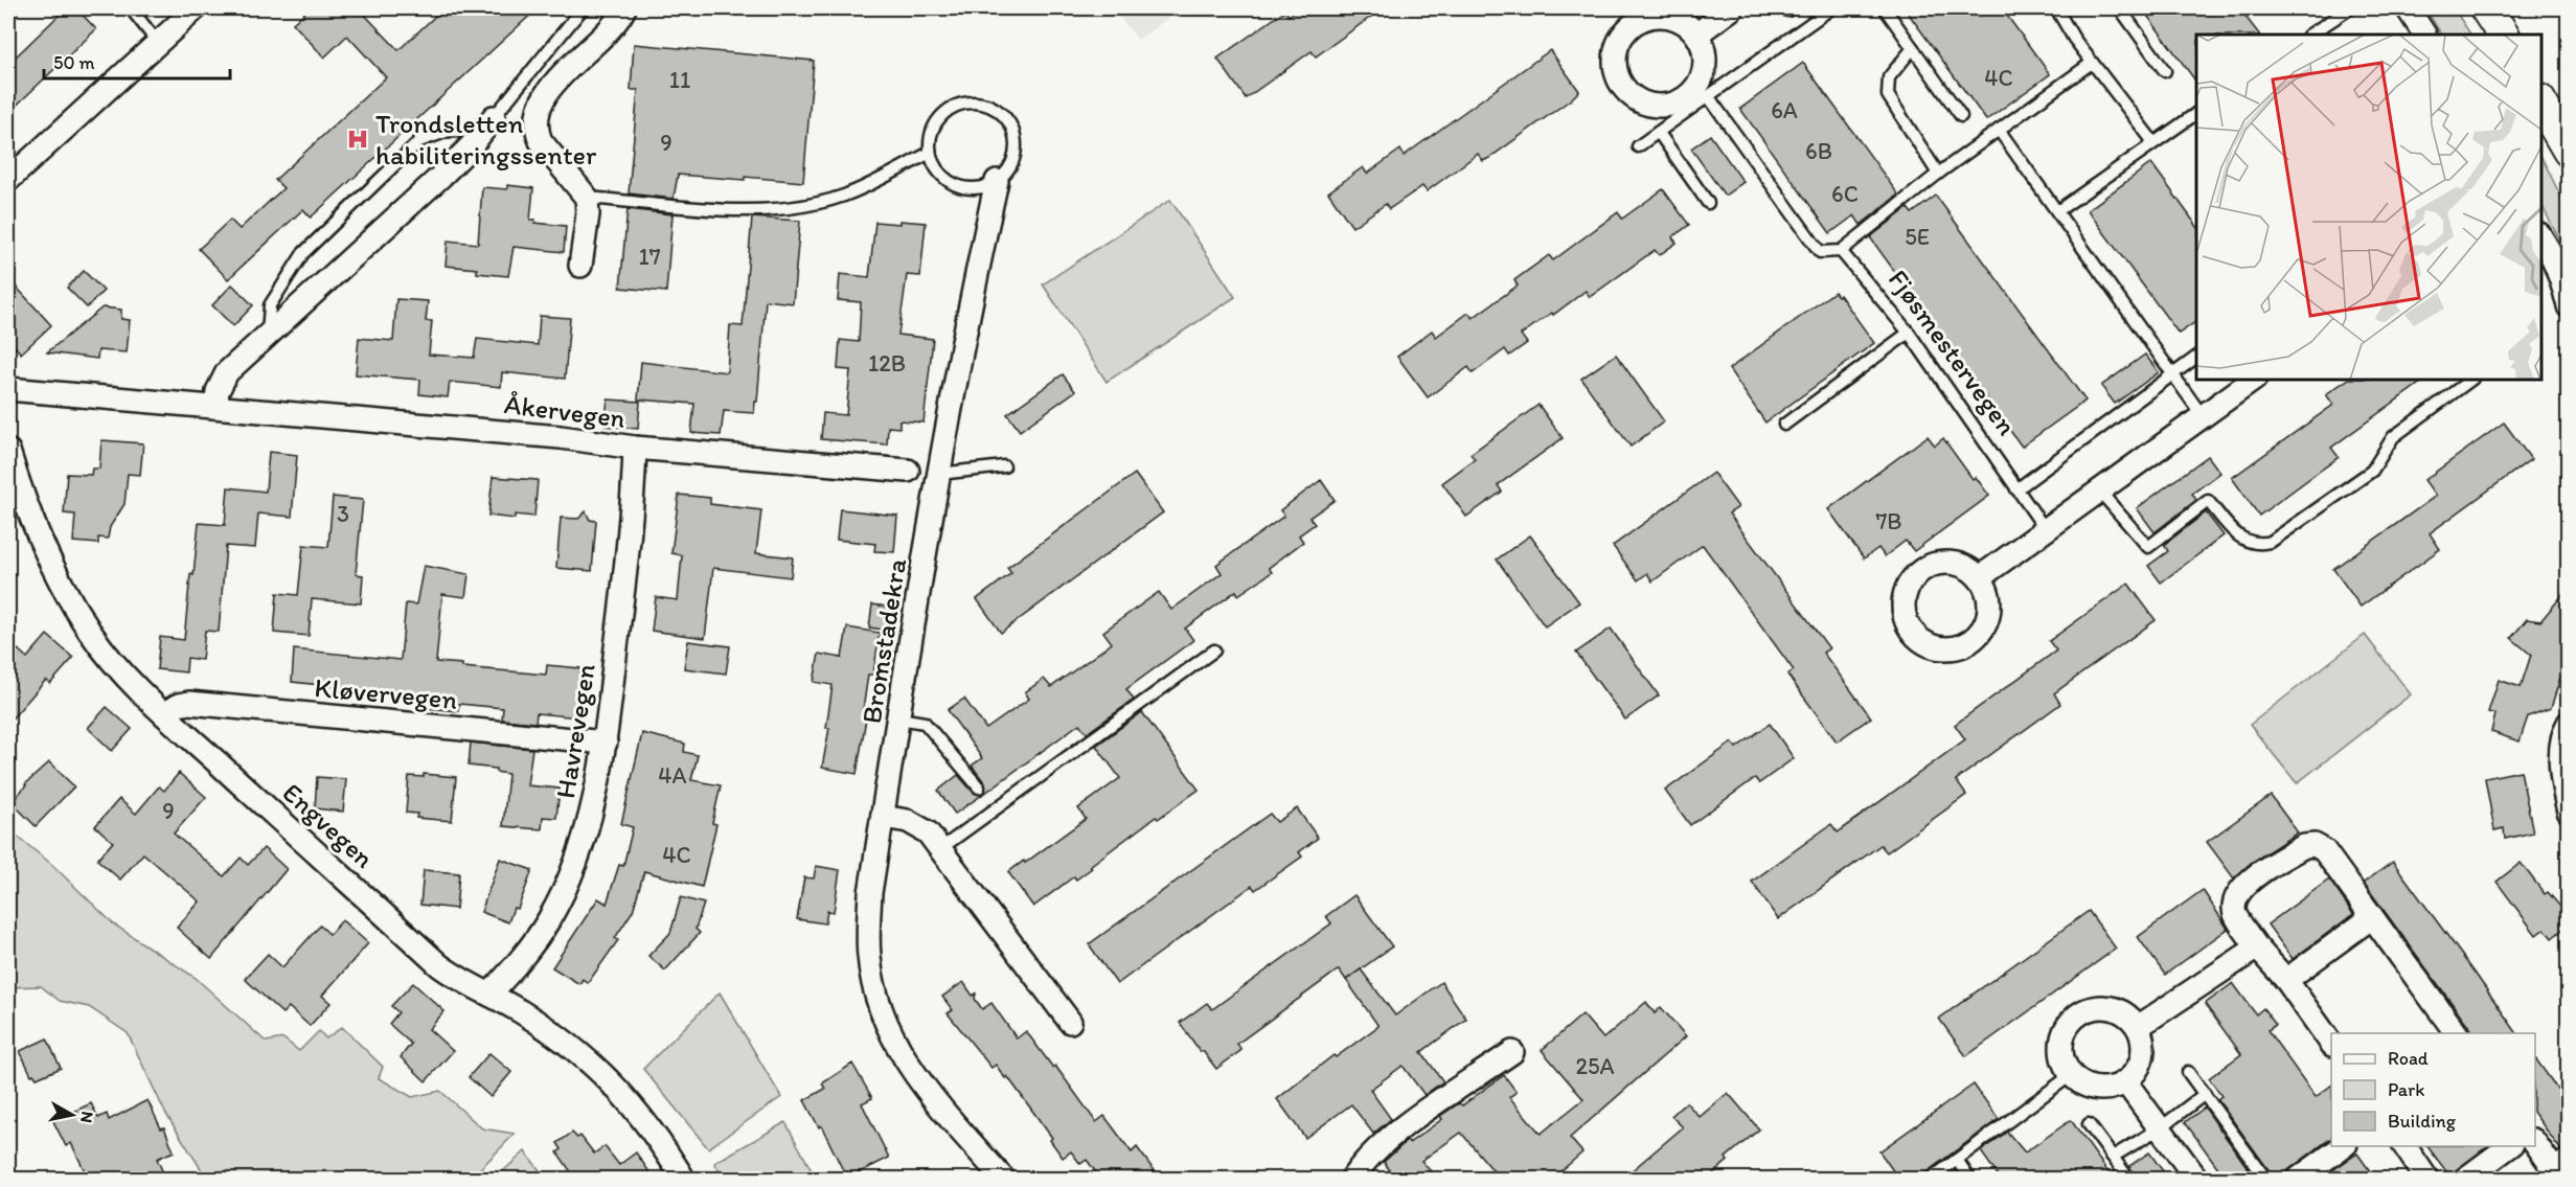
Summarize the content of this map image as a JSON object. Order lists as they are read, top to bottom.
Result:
{
  "streets": {
    "street": [
      "Åkervegen",
      "Bromstadekra",
      "Kløvervegen",
      "Havrevegen",
      "Engvegen"
    ],
    "lane": ["Fjøsmestervegen"]
  },
  "crossings": [
    ["Åkervegen", "Havrevegen"],
    ["Kløvervegen", "Havrevegen"],
    ["Kløvervegen", "Engvegen"],
    ["Havrevegen", "Engvegen"]
  ],
  "places": {
    "hospital": ["Trondsletten habiliteringssenter"]
  },
  "house_numbers": [
    "4C",
    "11",
    "6A",
    "9",
    "6B",
    "6C",
    "5E",
    "17",
    "12B",
    "3",
    "7B",
    "4A",
    "9",
    "4C",
    "25A"
  ],
  "legend": ["Road", "Park", "Building"],
  "scale_bar": "50 m",
  "north": "right"
}
